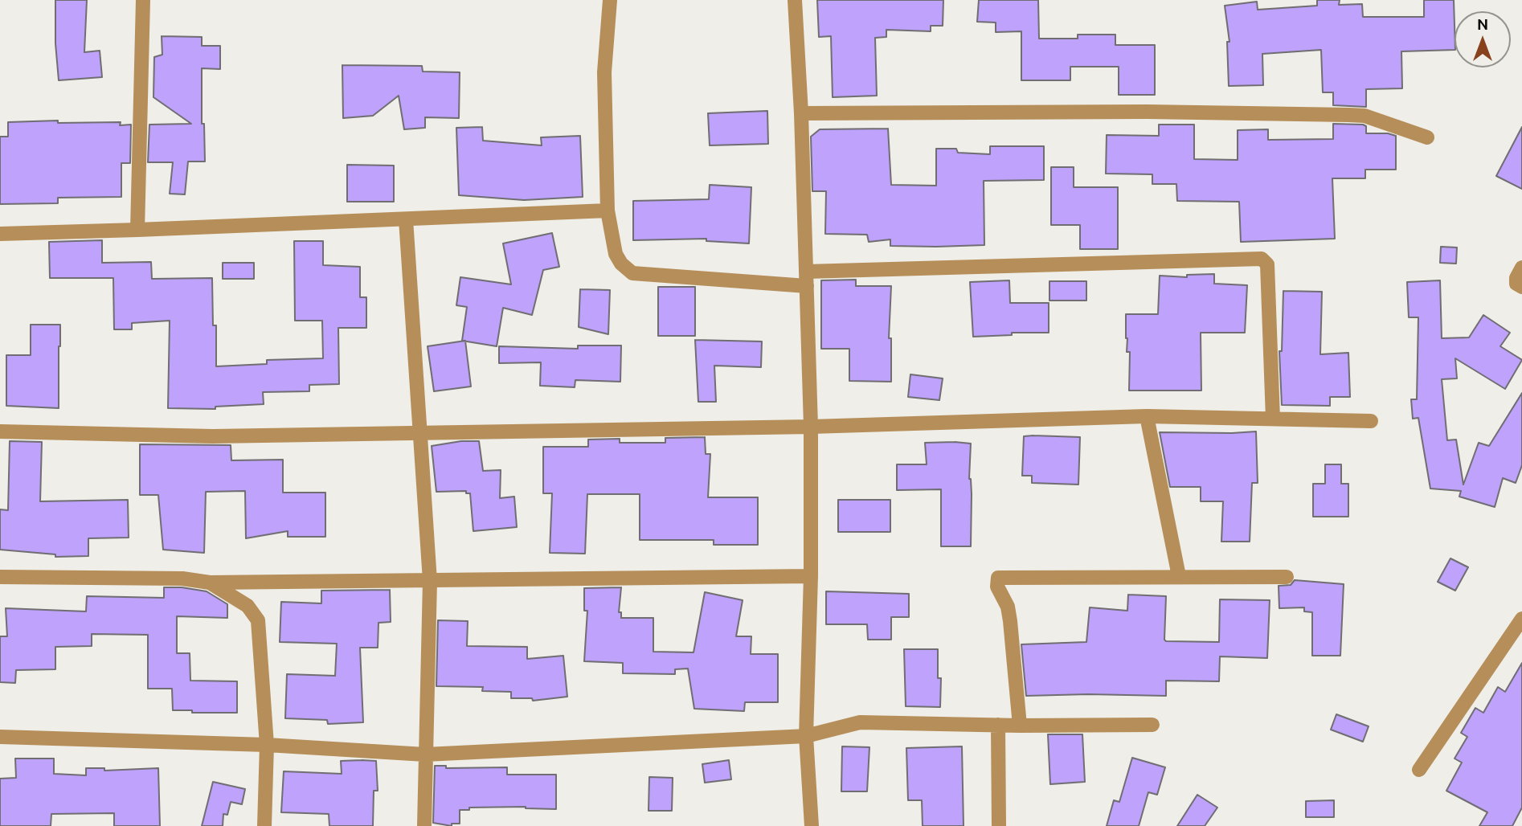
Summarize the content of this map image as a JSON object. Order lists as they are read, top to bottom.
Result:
{
  "north": "top"
}
